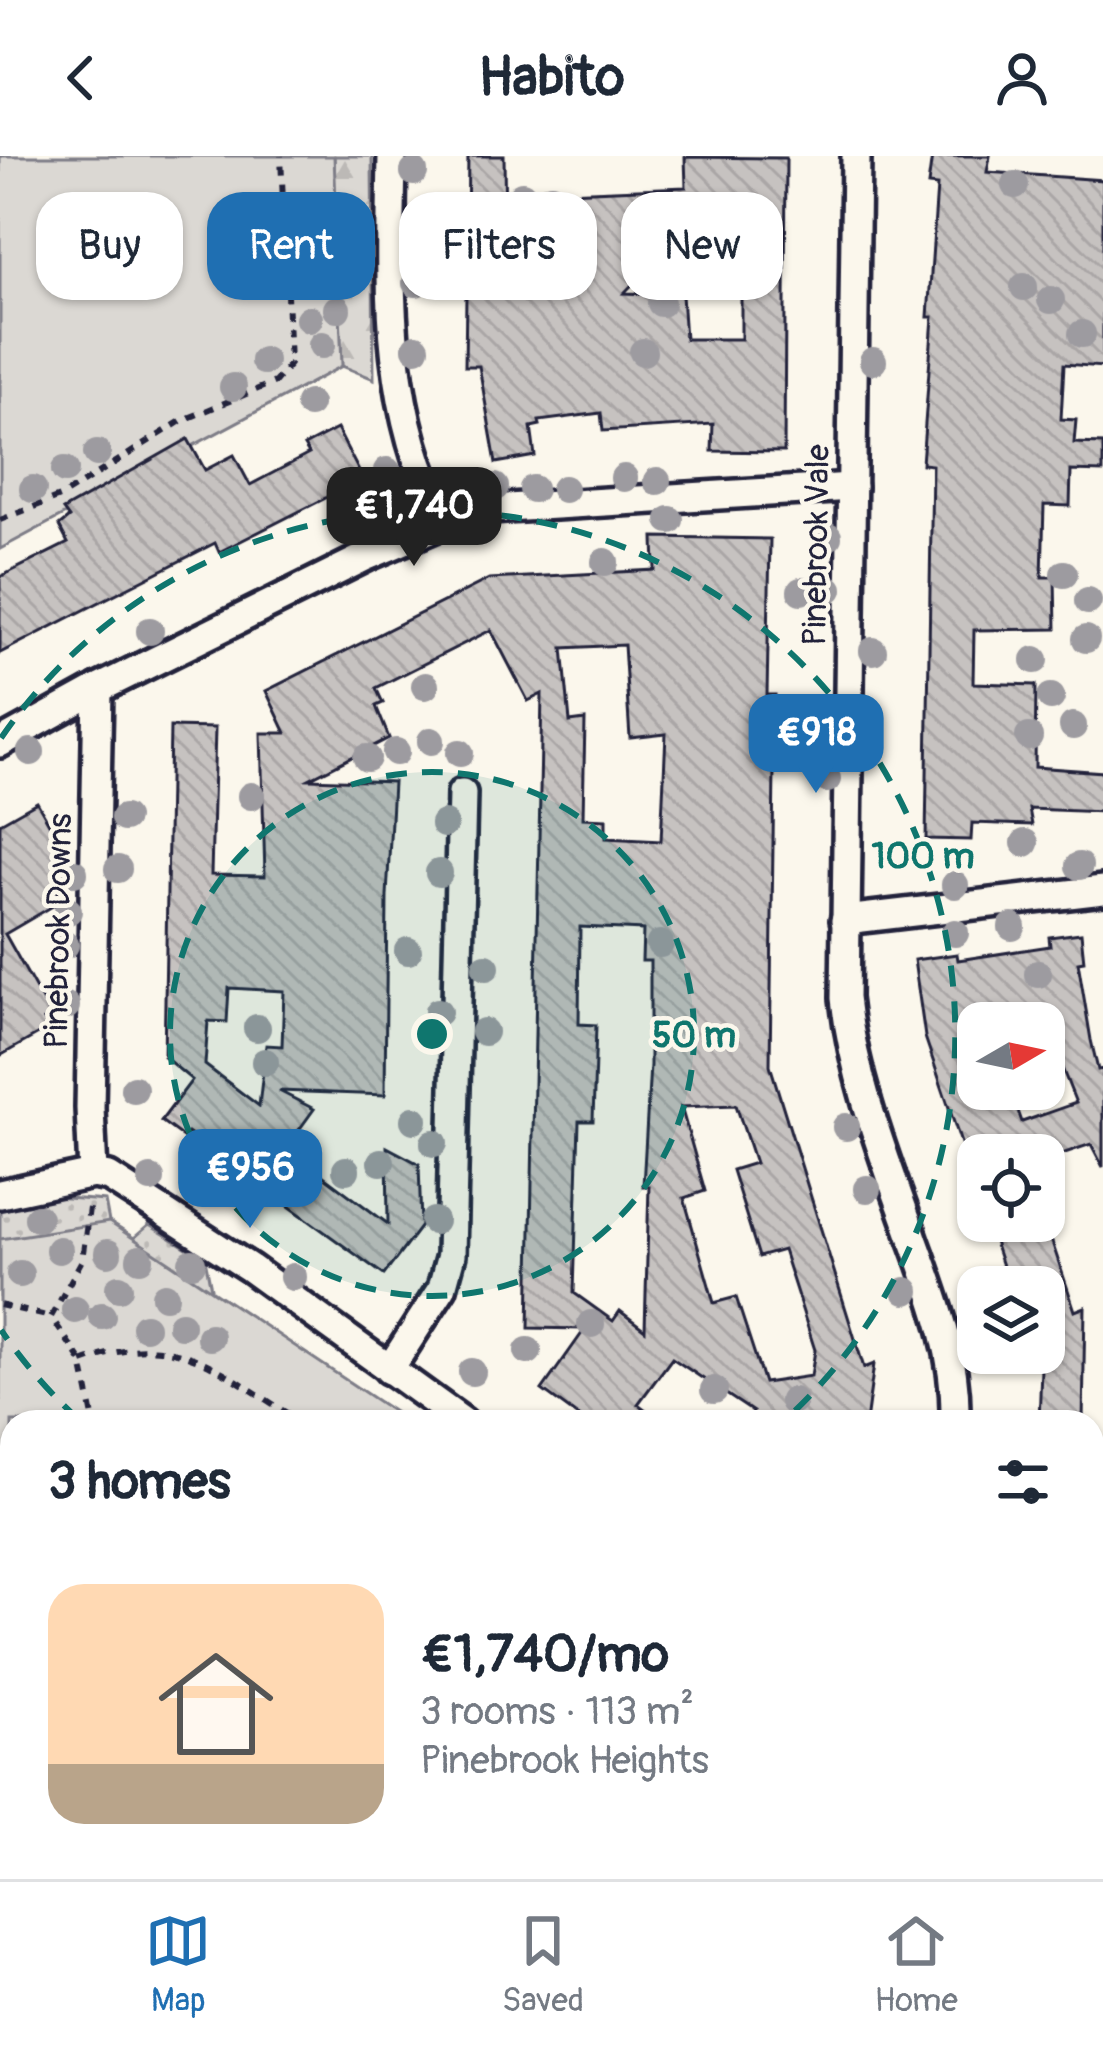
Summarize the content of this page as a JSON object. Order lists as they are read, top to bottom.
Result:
{
  "streets": {
    "street": ["Pinebrook Vale", "Pinebrook Downs"]
  },
  "north": "right",
  "page": {
    "header": "Habito",
    "chip": [
      "Buy",
      "Rent",
      "Filters",
      "New"
    ],
    "price": ["€1,740", "€918", "€956"],
    "heading": "3 homes",
    "list": [
      {
        "name": "€1,740/mo",
        "note": "3 rooms · 113 m² · Pinebrook Heights"
      }
    ],
    "tabs": ["Map", "Saved", "Home"]
  },
  "rings": ["100 m", "50 m"]
}
